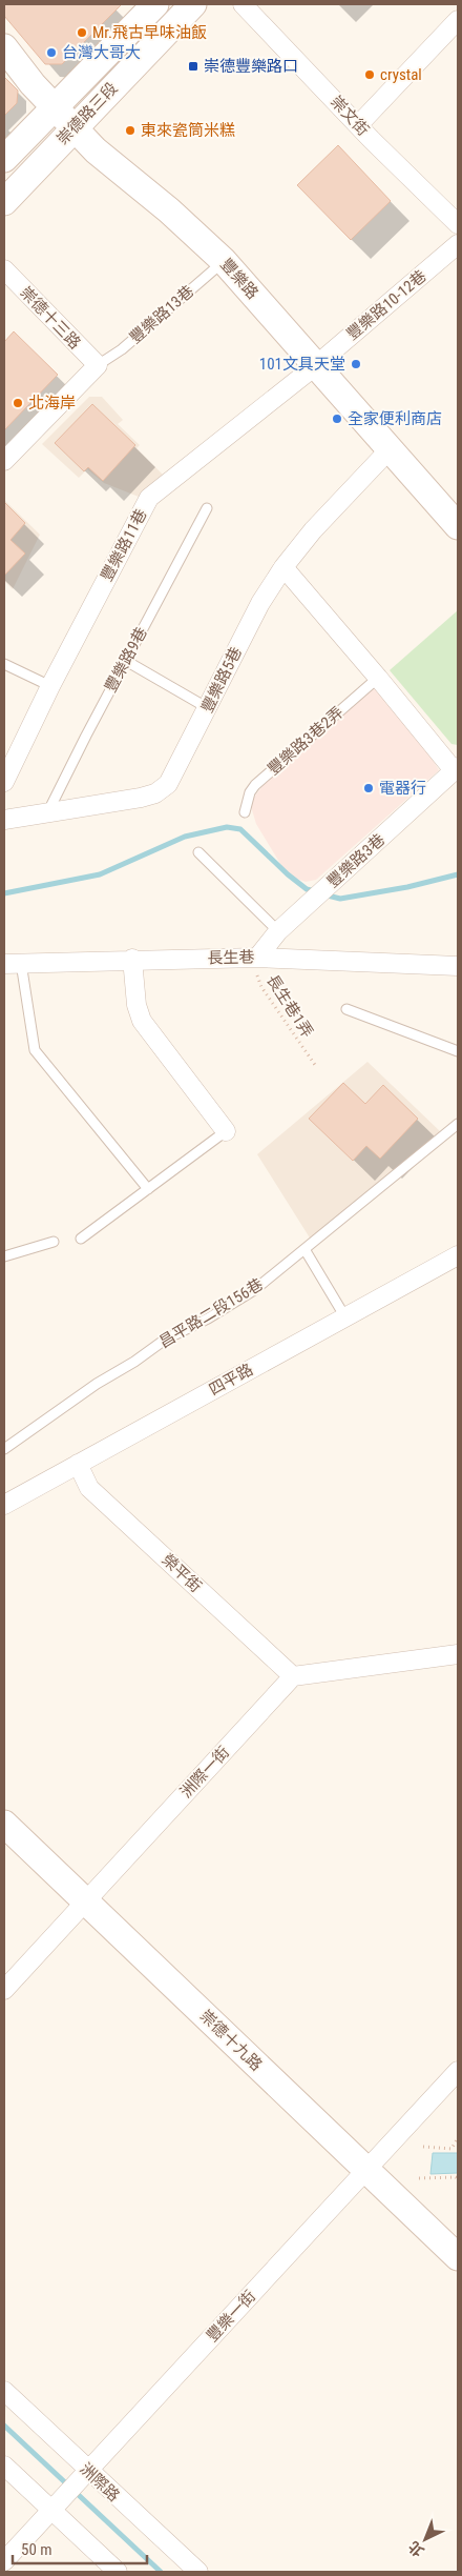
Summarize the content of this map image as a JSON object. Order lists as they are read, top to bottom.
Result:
{
  "streets": {
    "street": [
      "崇德路三段",
      "崇文街",
      "豐樂路",
      "豐樂路10-12巷",
      "崇德十三路",
      "豐樂路11巷",
      "豐樂路5巷",
      "豐樂路3巷",
      "長生巷",
      "四平路",
      "榮平街",
      "洲際一街",
      "崇德十九路",
      "豐樂一街",
      "洲際路"
    ],
    "lane": [
      "豐樂路13巷",
      "豐樂路9巷",
      "豐樂路3巷2弄",
      "昌平路二段156巷"
    ],
    "path": ["長生巷1弄"]
  },
  "crossings": [
    ["崇德路三段", "豐樂路"],
    ["豐樂路", "豐樂路10-12巷"],
    ["豐樂路", "豐樂路13巷"],
    ["豐樂路", "豐樂路11巷"],
    ["豐樂路", "豐樂路5巷"],
    ["豐樂路10-12巷", "豐樂路11巷"],
    ["豐樂路13巷", "崇德十三路"],
    ["豐樂路9巷", "豐樂路5巷"],
    ["豐樂路3巷", "長生巷"],
    ["豐樂路3巷", "長生巷1弄"],
    ["長生巷", "長生巷1弄"],
    ["四平路", "榮平街"],
    ["榮平街", "洲際一街"],
    ["洲際一街", "崇德十九路"],
    ["崇德十九路", "豐樂一街"],
    ["豐樂一街", "洲際路"]
  ],
  "places": {
    "other": [
      "Mr.飛古早味油飯",
      "台灣大哥大",
      "crystal",
      "東來瓷筒米糕",
      "101文具天堂",
      "北海岸",
      "全家便利商店",
      "電器行"
    ],
    "transit": ["崇德豐樂路口"]
  },
  "scale_bar": "50 m",
  "north": "bottom left"
}
